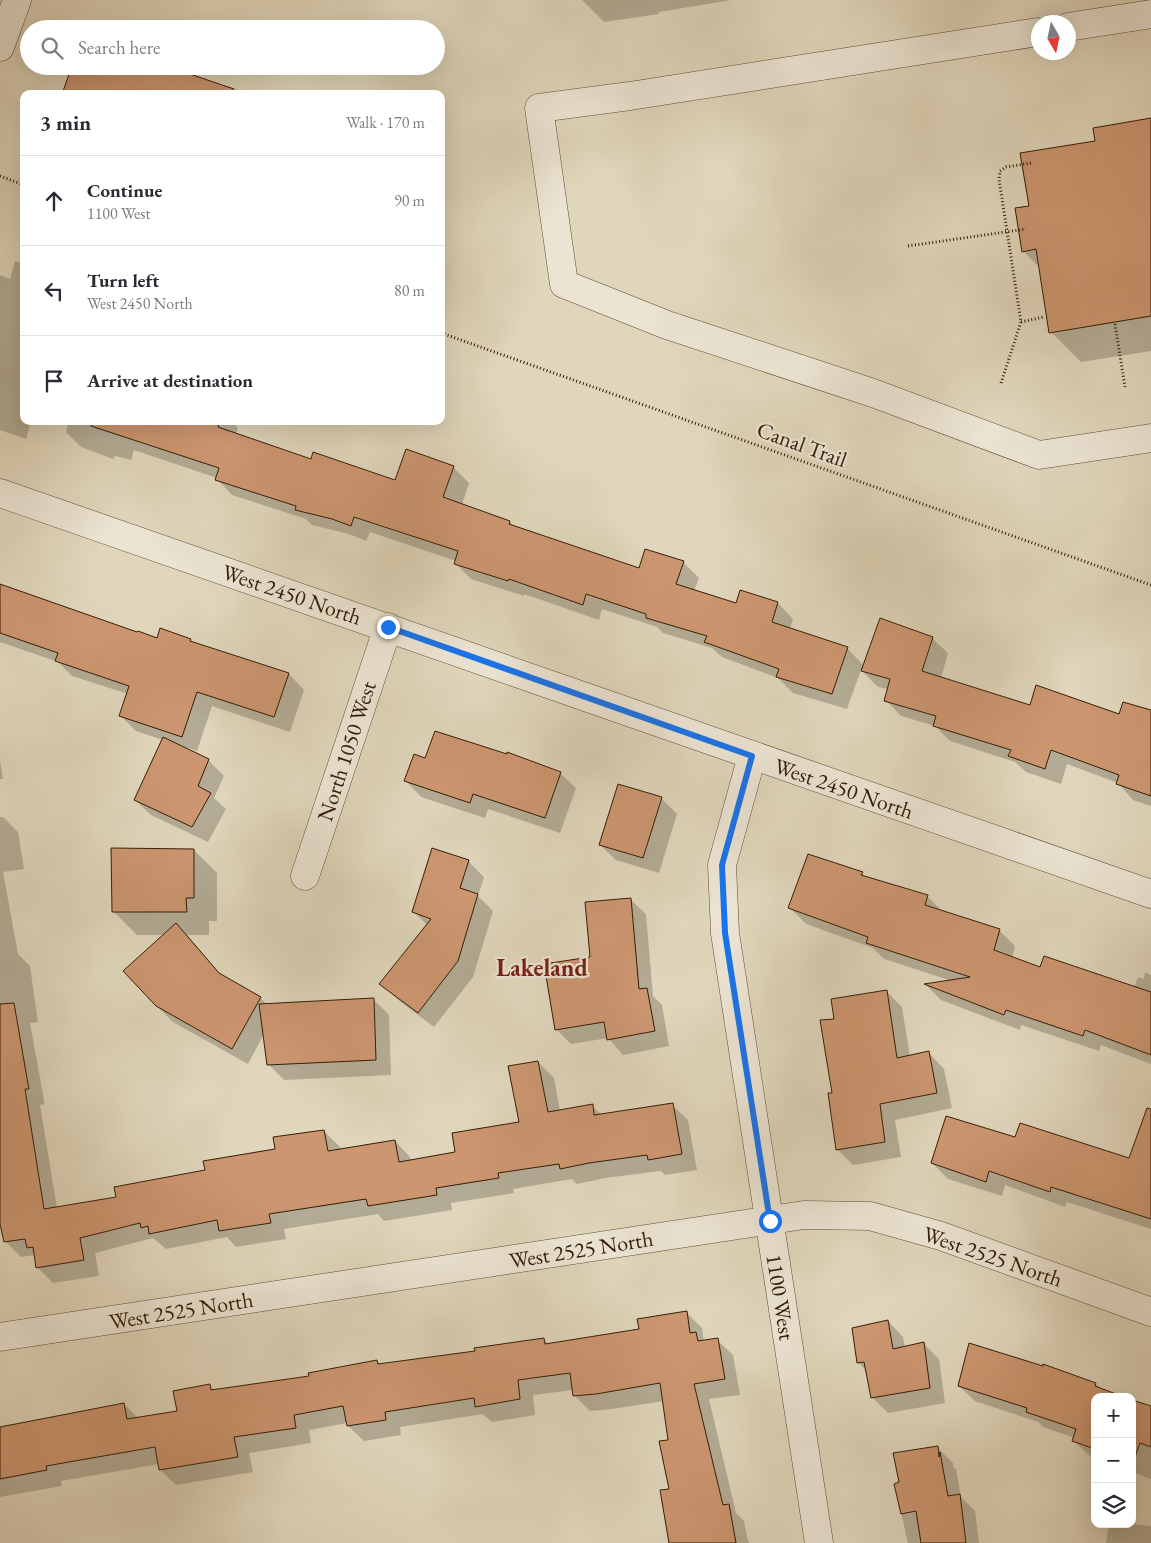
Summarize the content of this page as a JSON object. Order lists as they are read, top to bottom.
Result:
{
  "streets": {
    "street": [
      "West 2450 North",
      "North 1050 West",
      "West 2525 North",
      "1100 West"
    ],
    "path": ["Canal Trail"]
  },
  "crossings": [
    ["West 2450 North", "North 1050 West"],
    ["West 2450 North", "1100 West"],
    ["West 2525 North", "1100 West"]
  ],
  "districts": ["Lakeland"],
  "north": "bottom",
  "page": {
    "search": "Search here",
    "heading": ["3 min", "Walk · 170 m"],
    "list": [
      ["Continue", "1100 West", "90 m"],
      ["Turn left", "West 2450 North", "80 m"],
      "Arrive at destination"
    ],
    "map_buttons": ["+", "−"]
  }
}
